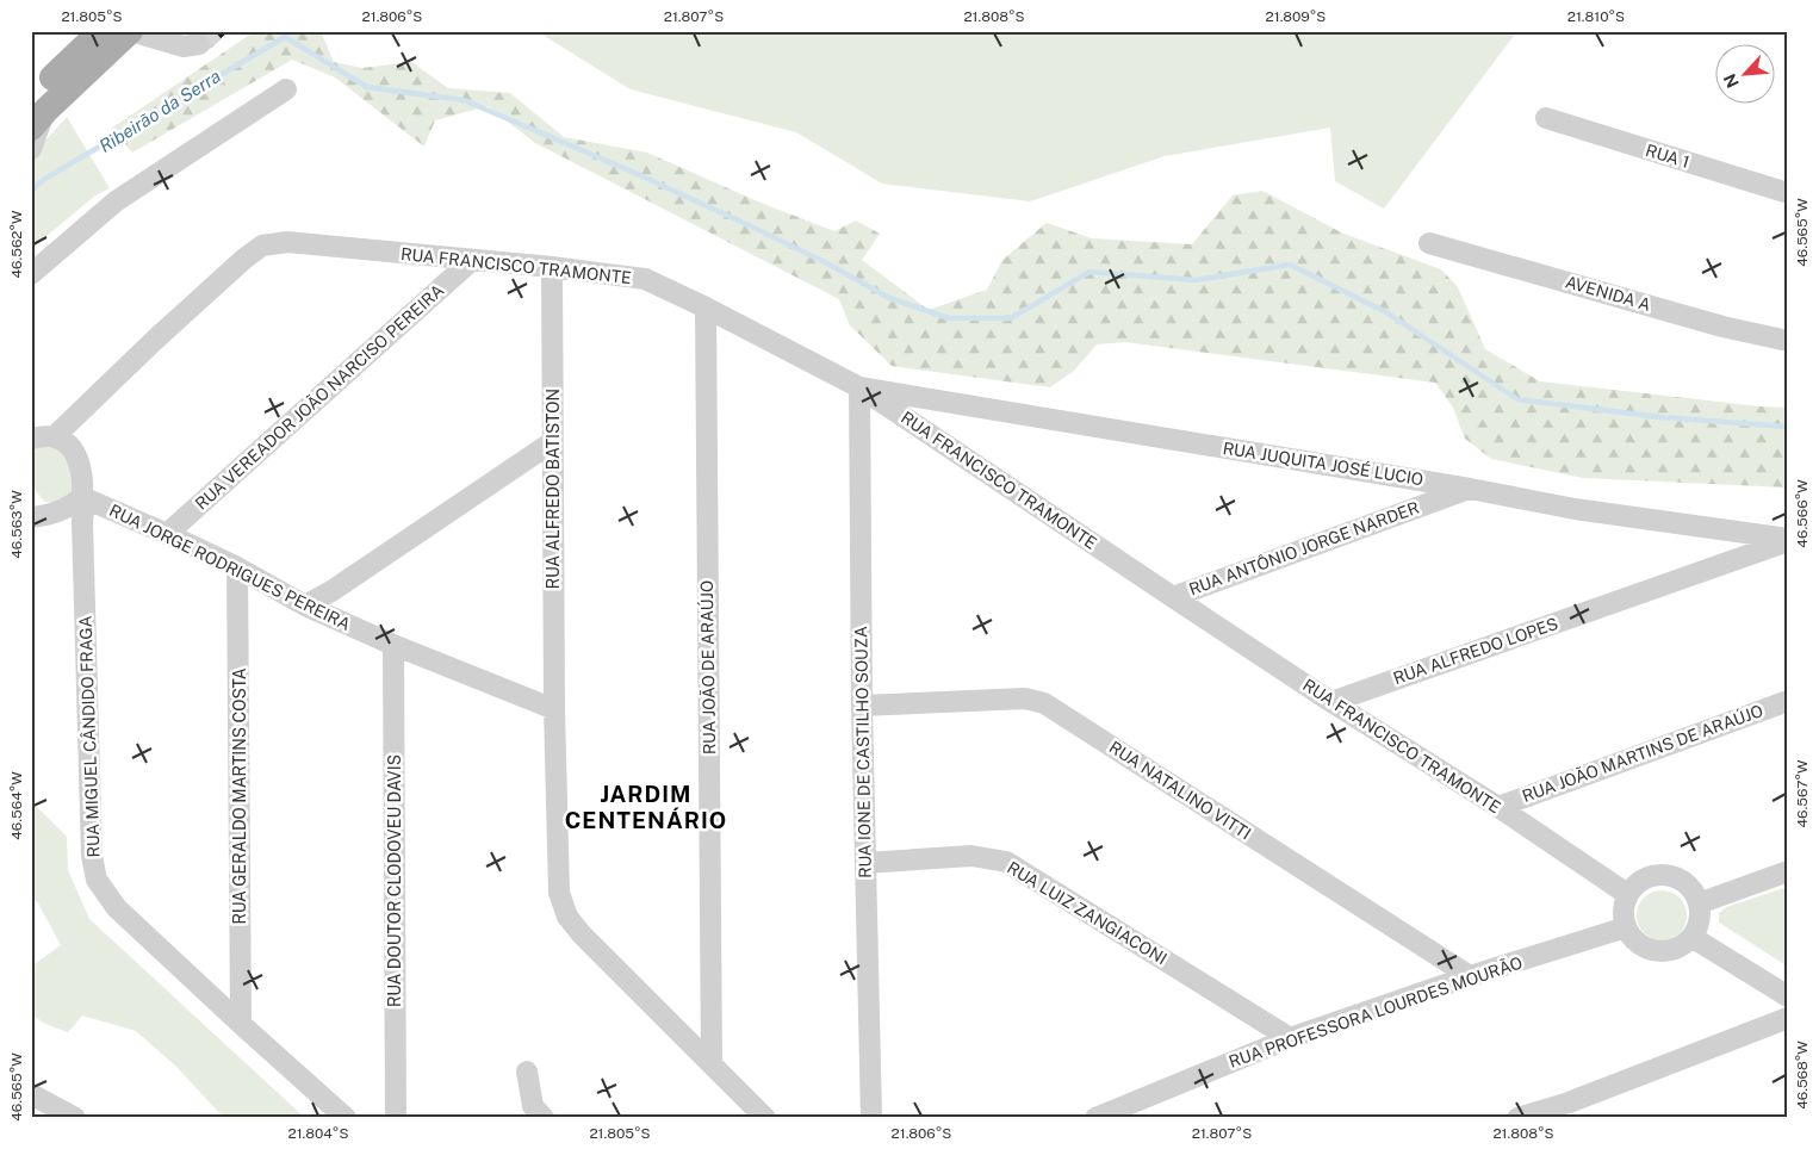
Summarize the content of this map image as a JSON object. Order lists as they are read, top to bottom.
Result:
{
  "streets": {
    "street": [
      "RUA 1",
      "RUA FRANCISCO TRAMONTE",
      "AVENIDA A",
      "RUA VEREADOR JOÃO NARCISO PEREIRA",
      "RUA JUQUITA JOSÉ LUCIO",
      "RUA ALFREDO BATISTON",
      "RUA ANTÔNIO JORGE NARDER",
      "RUA JORGE RODRIGUES PEREIRA",
      "RUA ALFREDO LOPES",
      "RUA JOÃO DE ARAÚJO",
      "RUA MIGUEL CÂNDIDO FRAGA",
      "RUA IONE DE CASTILHO SOUZA",
      "RUA JOÃO MARTINS DE ARAÚJO",
      "RUA NATALINO VITTI",
      "RUA GERALDO MARTINS COSTA",
      "RUA DOUTOR CLODOVEU DAVIS",
      "RUA LUIZ ZANGIACONI",
      "RUA PROFESSORA LOURDES MOURÃO"
    ]
  },
  "crossings": [
    ["RUA FRANCISCO TRAMONTE", "RUA VEREADOR JOÃO NARCISO PEREIRA"],
    ["RUA FRANCISCO TRAMONTE", "RUA JUQUITA JOSÉ LUCIO"],
    ["RUA FRANCISCO TRAMONTE", "RUA ALFREDO BATISTON"],
    ["RUA FRANCISCO TRAMONTE", "RUA ANTÔNIO JORGE NARDER"],
    ["RUA FRANCISCO TRAMONTE", "RUA ALFREDO LOPES"],
    ["RUA FRANCISCO TRAMONTE", "RUA JOÃO DE ARAÚJO"],
    ["RUA FRANCISCO TRAMONTE", "RUA IONE DE CASTILHO SOUZA"],
    ["RUA FRANCISCO TRAMONTE", "RUA JOÃO MARTINS DE ARAÚJO"],
    ["RUA FRANCISCO TRAMONTE", "RUA PROFESSORA LOURDES MOURÃO"],
    ["RUA VEREADOR JOÃO NARCISO PEREIRA", "RUA JORGE RODRIGUES PEREIRA"],
    ["RUA JUQUITA JOSÉ LUCIO", "RUA ANTÔNIO JORGE NARDER"],
    ["RUA JUQUITA JOSÉ LUCIO", "RUA ALFREDO LOPES"],
    ["RUA JUQUITA JOSÉ LUCIO", "RUA IONE DE CASTILHO SOUZA"],
    ["RUA ALFREDO BATISTON", "RUA JORGE RODRIGUES PEREIRA"],
    ["RUA JORGE RODRIGUES PEREIRA", "RUA MIGUEL CÂNDIDO FRAGA"],
    ["RUA JORGE RODRIGUES PEREIRA", "RUA GERALDO MARTINS COSTA"],
    ["RUA JORGE RODRIGUES PEREIRA", "RUA DOUTOR CLODOVEU DAVIS"],
    ["RUA MIGUEL CÂNDIDO FRAGA", "RUA GERALDO MARTINS COSTA"],
    ["RUA IONE DE CASTILHO SOUZA", "RUA NATALINO VITTI"],
    ["RUA IONE DE CASTILHO SOUZA", "RUA LUIZ ZANGIACONI"],
    ["RUA NATALINO VITTI", "RUA PROFESSORA LOURDES MOURÃO"],
    ["RUA LUIZ ZANGIACONI", "RUA PROFESSORA LOURDES MOURÃO"]
  ],
  "districts": ["JARDIM CENTENÁRIO"],
  "water": ["Ribeirão da Serra"],
  "north": "bottom left",
  "coordinates": [
    "21.805°S",
    "21.806°S",
    "21.807°S",
    "21.808°S",
    "21.809°S",
    "21.810°S",
    "46.565°W",
    "46.562°W",
    "46.566°W",
    "46.563°W",
    "46.567°W",
    "46.564°W",
    "46.568°W",
    "21.804°S"
  ]
}
